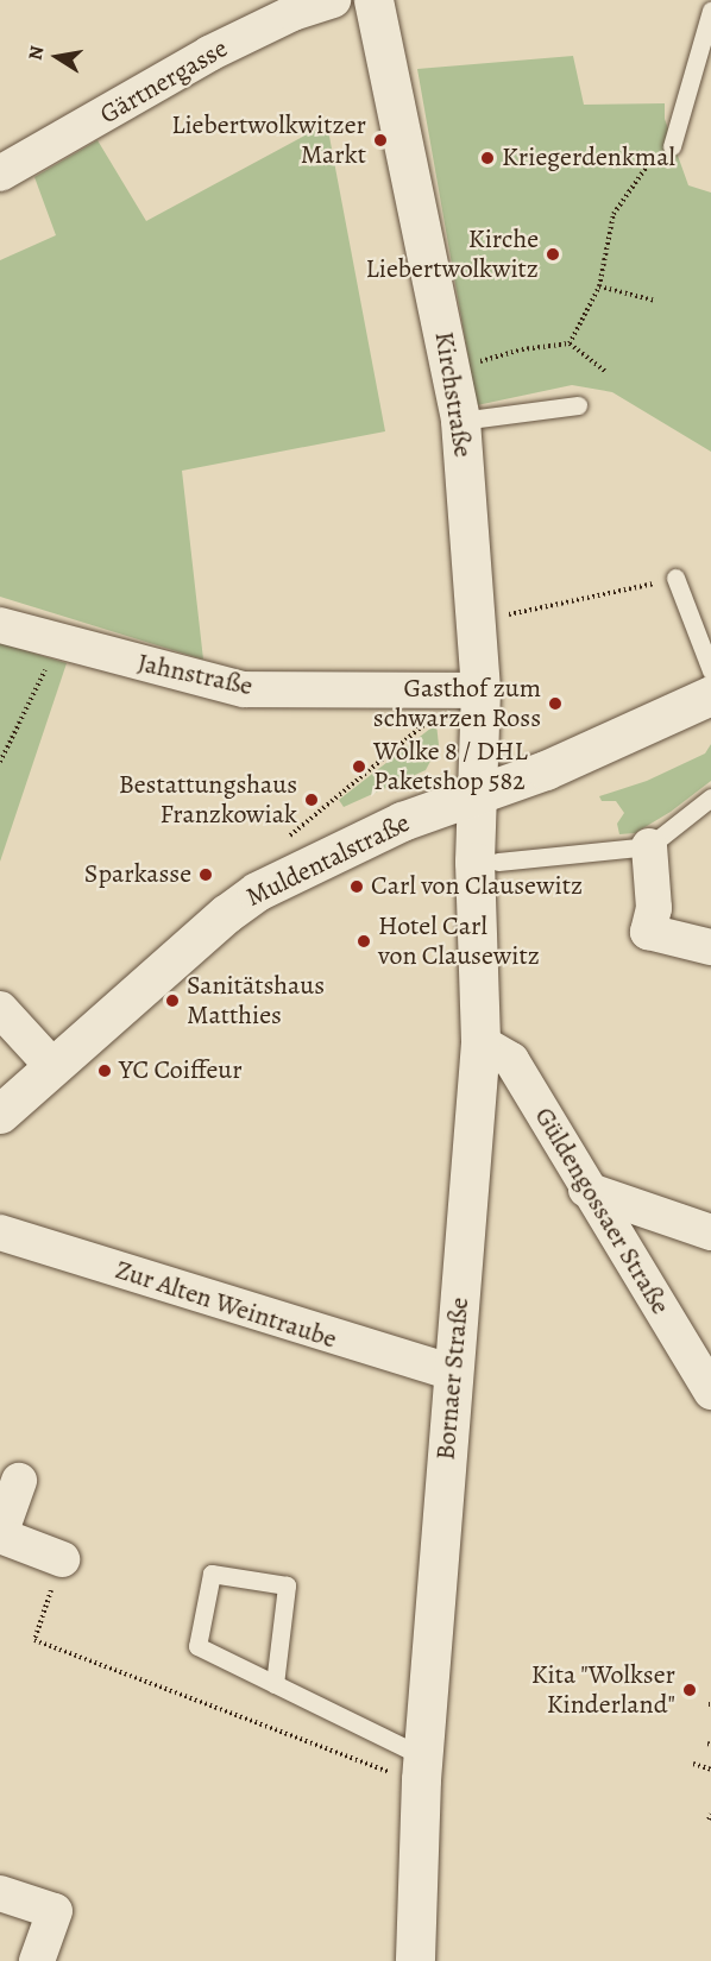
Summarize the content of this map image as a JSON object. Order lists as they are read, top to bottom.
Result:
{
  "streets": {
    "main road": ["Kirchstraße", "Muldentalstraße", "Bornaer Straße"],
    "street": [
      "Gärtnergasse",
      "Jahnstraße",
      "Güldengossaer Straße",
      "Zur Alten Weintraube"
    ]
  },
  "crossings": [
    ["Kirchstraße", "Jahnstraße"],
    ["Kirchstraße", "Muldentalstraße"],
    ["Kirchstraße", "Bornaer Straße"],
    ["Muldentalstraße", "Bornaer Straße"],
    ["Güldengossaer Straße", "Bornaer Straße"],
    ["Zur Alten Weintraube", "Bornaer Straße"]
  ],
  "places": [
    "Liebertwolkwitzer Markt",
    "Kriegerdenkmal",
    "Kirche Liebertwolkwitz",
    "Gasthof zum schwarzen Ross",
    "Wolke 8 / DHL Paketshop 582",
    "Bestattungshaus Franzkowiak",
    "Sparkasse",
    "Carl von Clausewitz",
    "Hotel Carl von Clausewitz",
    "Sanitätshaus Matthies",
    "YC Coiffeur",
    "Kita \"Wolkser Kinderland\""
  ],
  "north": "left"
}
